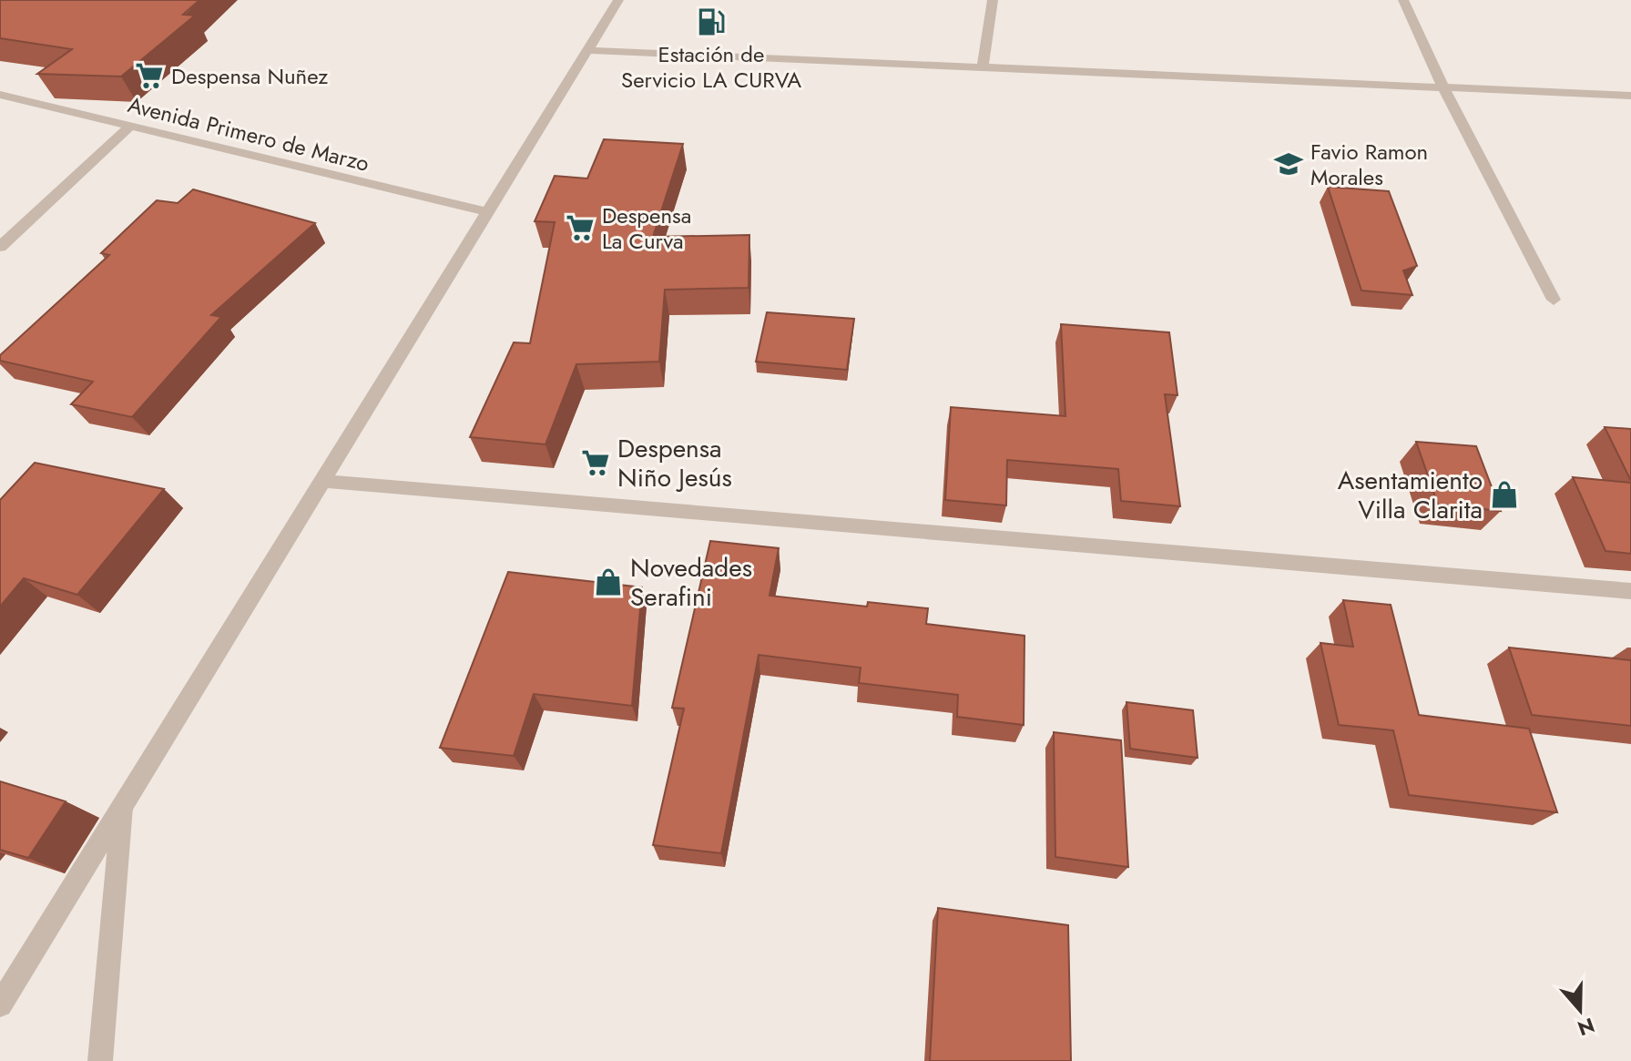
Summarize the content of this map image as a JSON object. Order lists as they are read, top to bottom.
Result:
{
  "streets": {
    "street": ["Avenida Primero de Marzo"]
  },
  "places": {
    "fuel station": ["Estación de Servicio LA CURVA"],
    "supermarket": ["Despensa Nuñez", "Despensa La Curva", "Despensa Niño Jesús"],
    "school or university": ["Favio Ramon Morales"],
    "shop": ["Asentamiento Villa Clarita", "Novedades Serafini"]
  },
  "north": "bottom"
}
